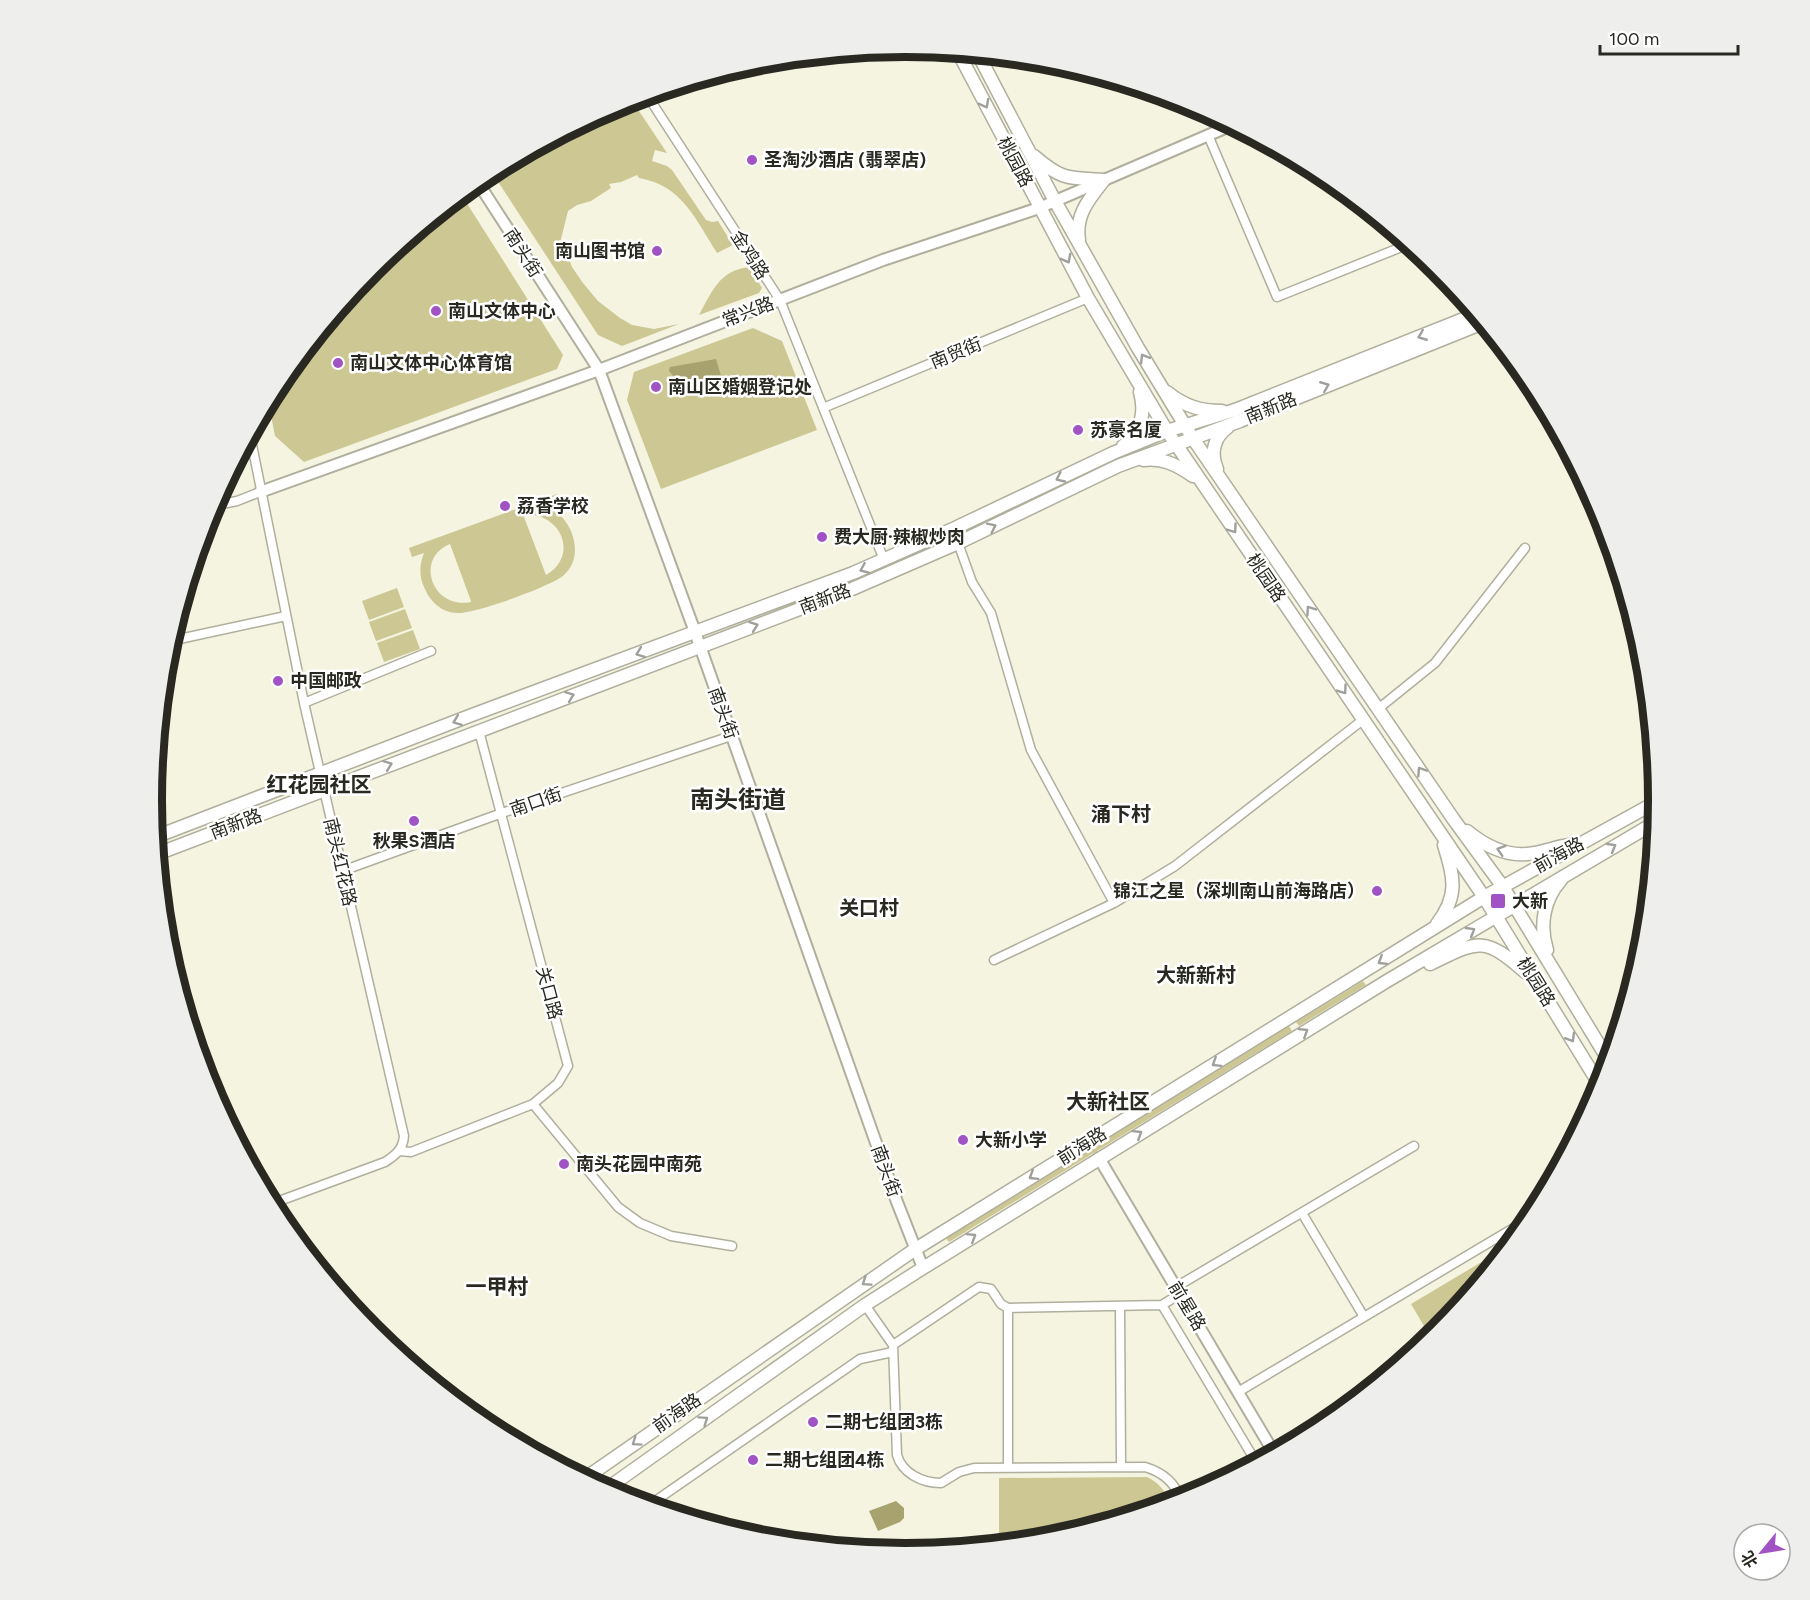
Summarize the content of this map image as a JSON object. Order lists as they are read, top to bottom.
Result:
{
  "streets": {
    "main road": ["桃园路", "南新路", "前海路"],
    "street": [
      "南头街",
      "金鸡路",
      "常兴路",
      "南贸街",
      "南口街",
      "南头红花路",
      "关口路",
      "前星路"
    ]
  },
  "crossings": [
    ["桃园路", "常兴路"],
    ["桃园路", "南贸街"],
    ["桃园路", "南新路"],
    ["桃园路", "前海路"],
    ["南头街", "常兴路"],
    ["南头街", "南新路"],
    ["南头街", "南口街"],
    ["南头街", "前海路"],
    ["金鸡路", "常兴路"],
    ["金鸡路", "南贸街"],
    ["金鸡路", "南新路"],
    ["常兴路", "南头红花路"],
    ["南新路", "南头红花路"],
    ["南新路", "关口路"],
    ["南口街", "南头红花路"],
    ["南口街", "关口路"],
    ["前海路", "前星路"],
    ["南头红花路", "关口路"]
  ],
  "districts": [
    "红花园社区",
    "南头街道",
    "涌下村",
    "关口村",
    "大新新村",
    "大新社区",
    "一甲村"
  ],
  "places": {
    "other": [
      "圣淘沙酒店 (翡翠店)",
      "南山图书馆",
      "南山文体中心",
      "南山文体中心体育馆",
      "南山区婚姻登记处",
      "苏豪名厦",
      "荔香学校",
      "费大厨·辣椒炒肉",
      "中国邮政",
      "秋果S酒店",
      "锦江之星（深圳南山前海路店）",
      "大新小学",
      "南头花园中南苑",
      "二期七组团3栋",
      "二期七组团4栋"
    ],
    "transit": ["大新"]
  },
  "scale_bar": "100 m",
  "north": "bottom left"
}
